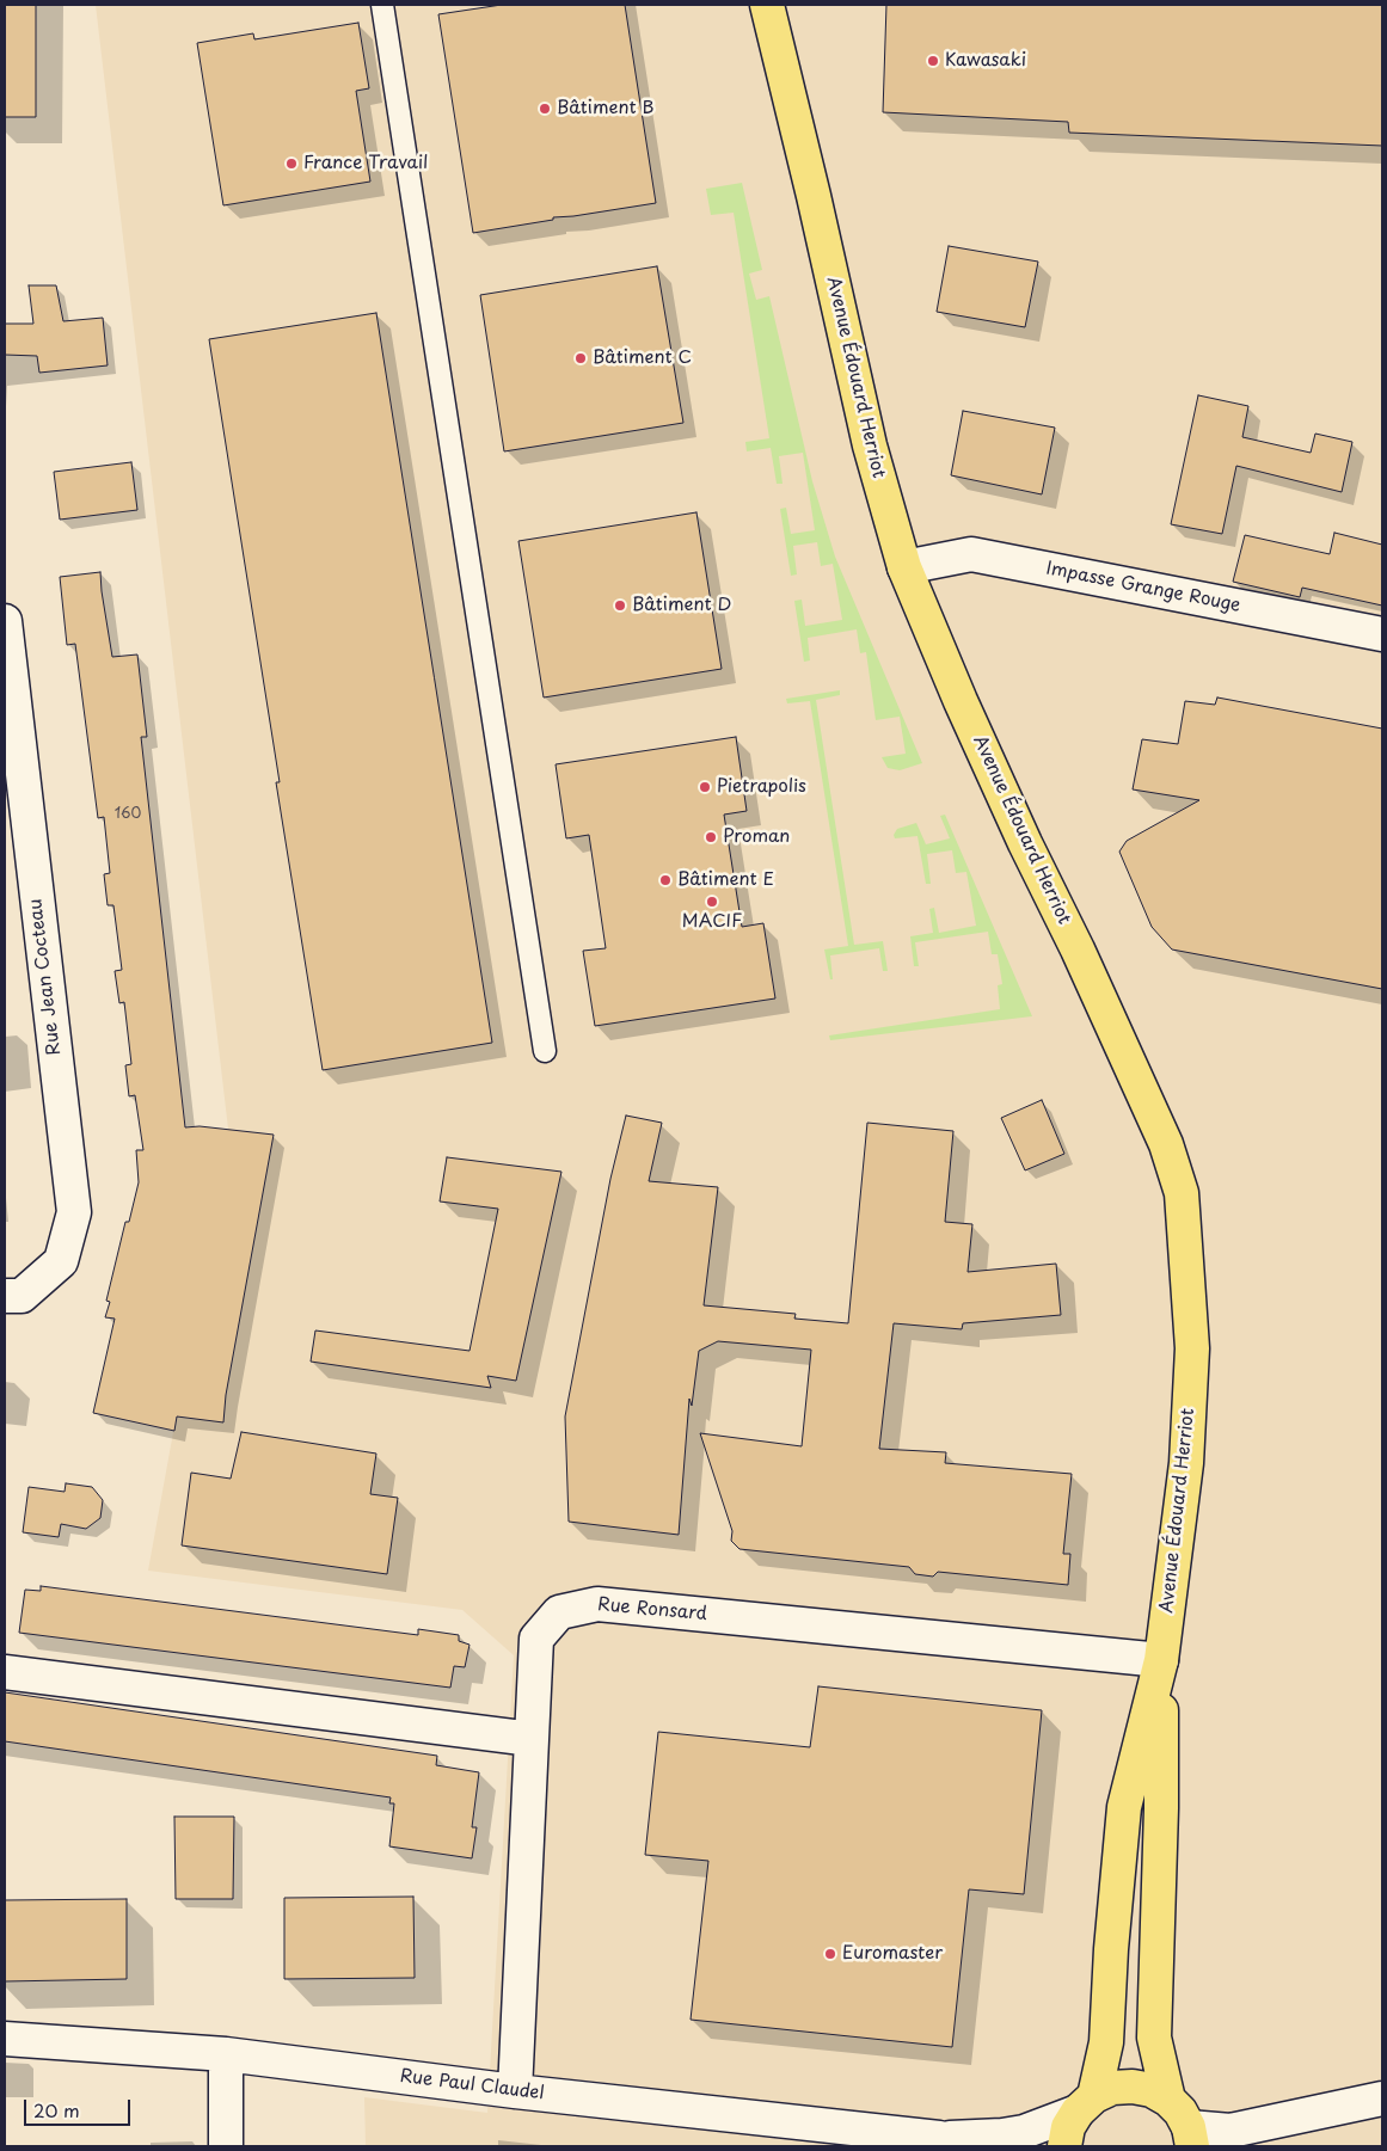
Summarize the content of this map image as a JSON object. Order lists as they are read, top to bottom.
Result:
{
  "streets": {
    "main road": ["Avenue Édouard Herriot"],
    "street": [
      "Impasse Grange Rouge",
      "Rue Jean Cocteau",
      "Rue Ronsard",
      "Rue Paul Claudel"
    ]
  },
  "crossings": [
    ["Avenue Édouard Herriot", "Impasse Grange Rouge"],
    ["Avenue Édouard Herriot", "Rue Ronsard"],
    ["Avenue Édouard Herriot", "Rue Paul Claudel"],
    ["Rue Ronsard", "Rue Paul Claudel"]
  ],
  "places": [
    "Kawasaki",
    "Bâtiment B",
    "France Travail",
    "Bâtiment C",
    "Bâtiment D",
    "Pietrapolis",
    "Proman",
    "Bâtiment E",
    "MACIF",
    "Euromaster"
  ],
  "house_numbers": ["160"],
  "scale_bar": "20 m"
}
